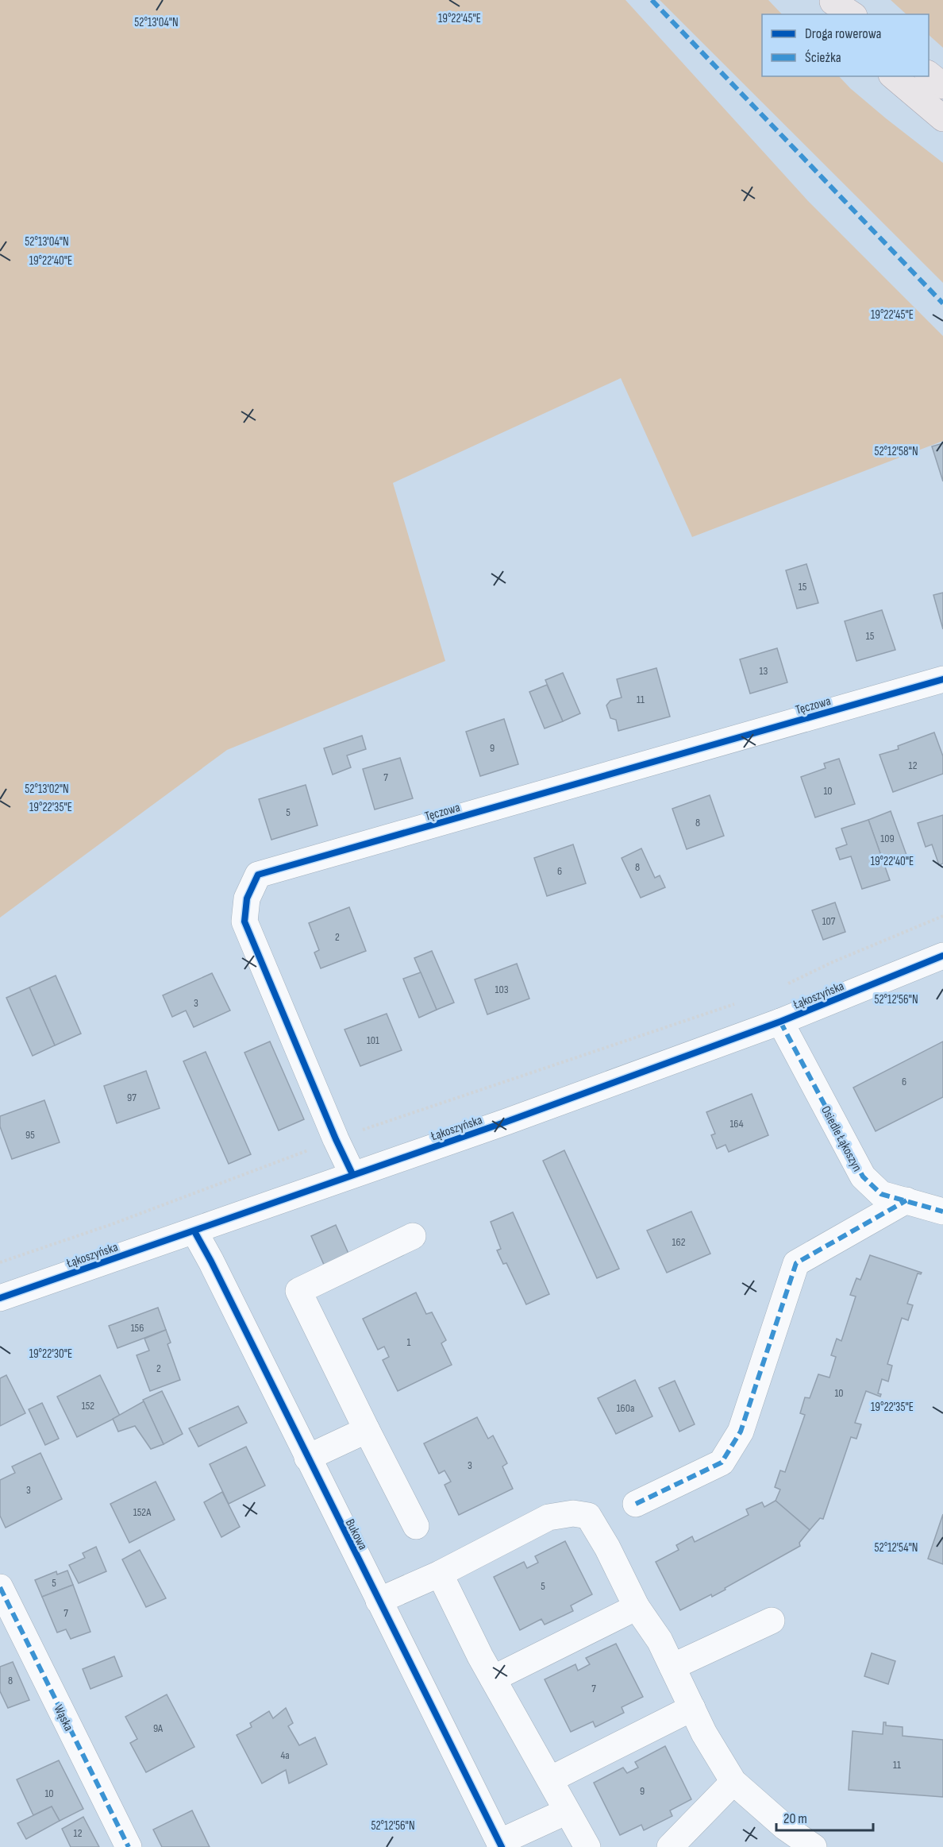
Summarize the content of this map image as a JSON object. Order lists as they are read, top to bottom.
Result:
{
  "streets": {
    "street": [
      "Tęczowa",
      "Łąkoszyńska",
      "Osiedle Łąkoszyn",
      "Bukowa",
      "Wąska"
    ]
  },
  "crossings": [
    ["Tęczowa", "Łąkoszyńska"],
    ["Łąkoszyńska", "Osiedle Łąkoszyn"],
    ["Łąkoszyńska", "Bukowa"]
  ],
  "house_numbers": [
    "15",
    "15",
    "13",
    "11",
    "9",
    "12",
    "7",
    "10",
    "5",
    "8",
    "109",
    "8",
    "6",
    "107",
    "2",
    "103",
    "3",
    "101",
    "6",
    "97",
    "164",
    "95",
    "162",
    "156",
    "1",
    "2",
    "10",
    "152",
    "160a",
    "3",
    "3",
    "152A",
    "5",
    "5",
    "7",
    "8",
    "7",
    "9A",
    "4a",
    "11",
    "9",
    "10",
    "12"
  ],
  "legend": ["Droga rowerowa", "Ścieżka"],
  "scale_bar": "20 m",
  "coordinates": [
    "19°22'45\"E",
    "52°13'04\"N",
    "19°22'40\"E",
    "52°12'58\"N",
    "52°13'02\"N",
    "19°22'35\"E",
    "52°12'56\"N",
    "19°22'30\"E",
    "52°12'54\"N"
  ]
}
